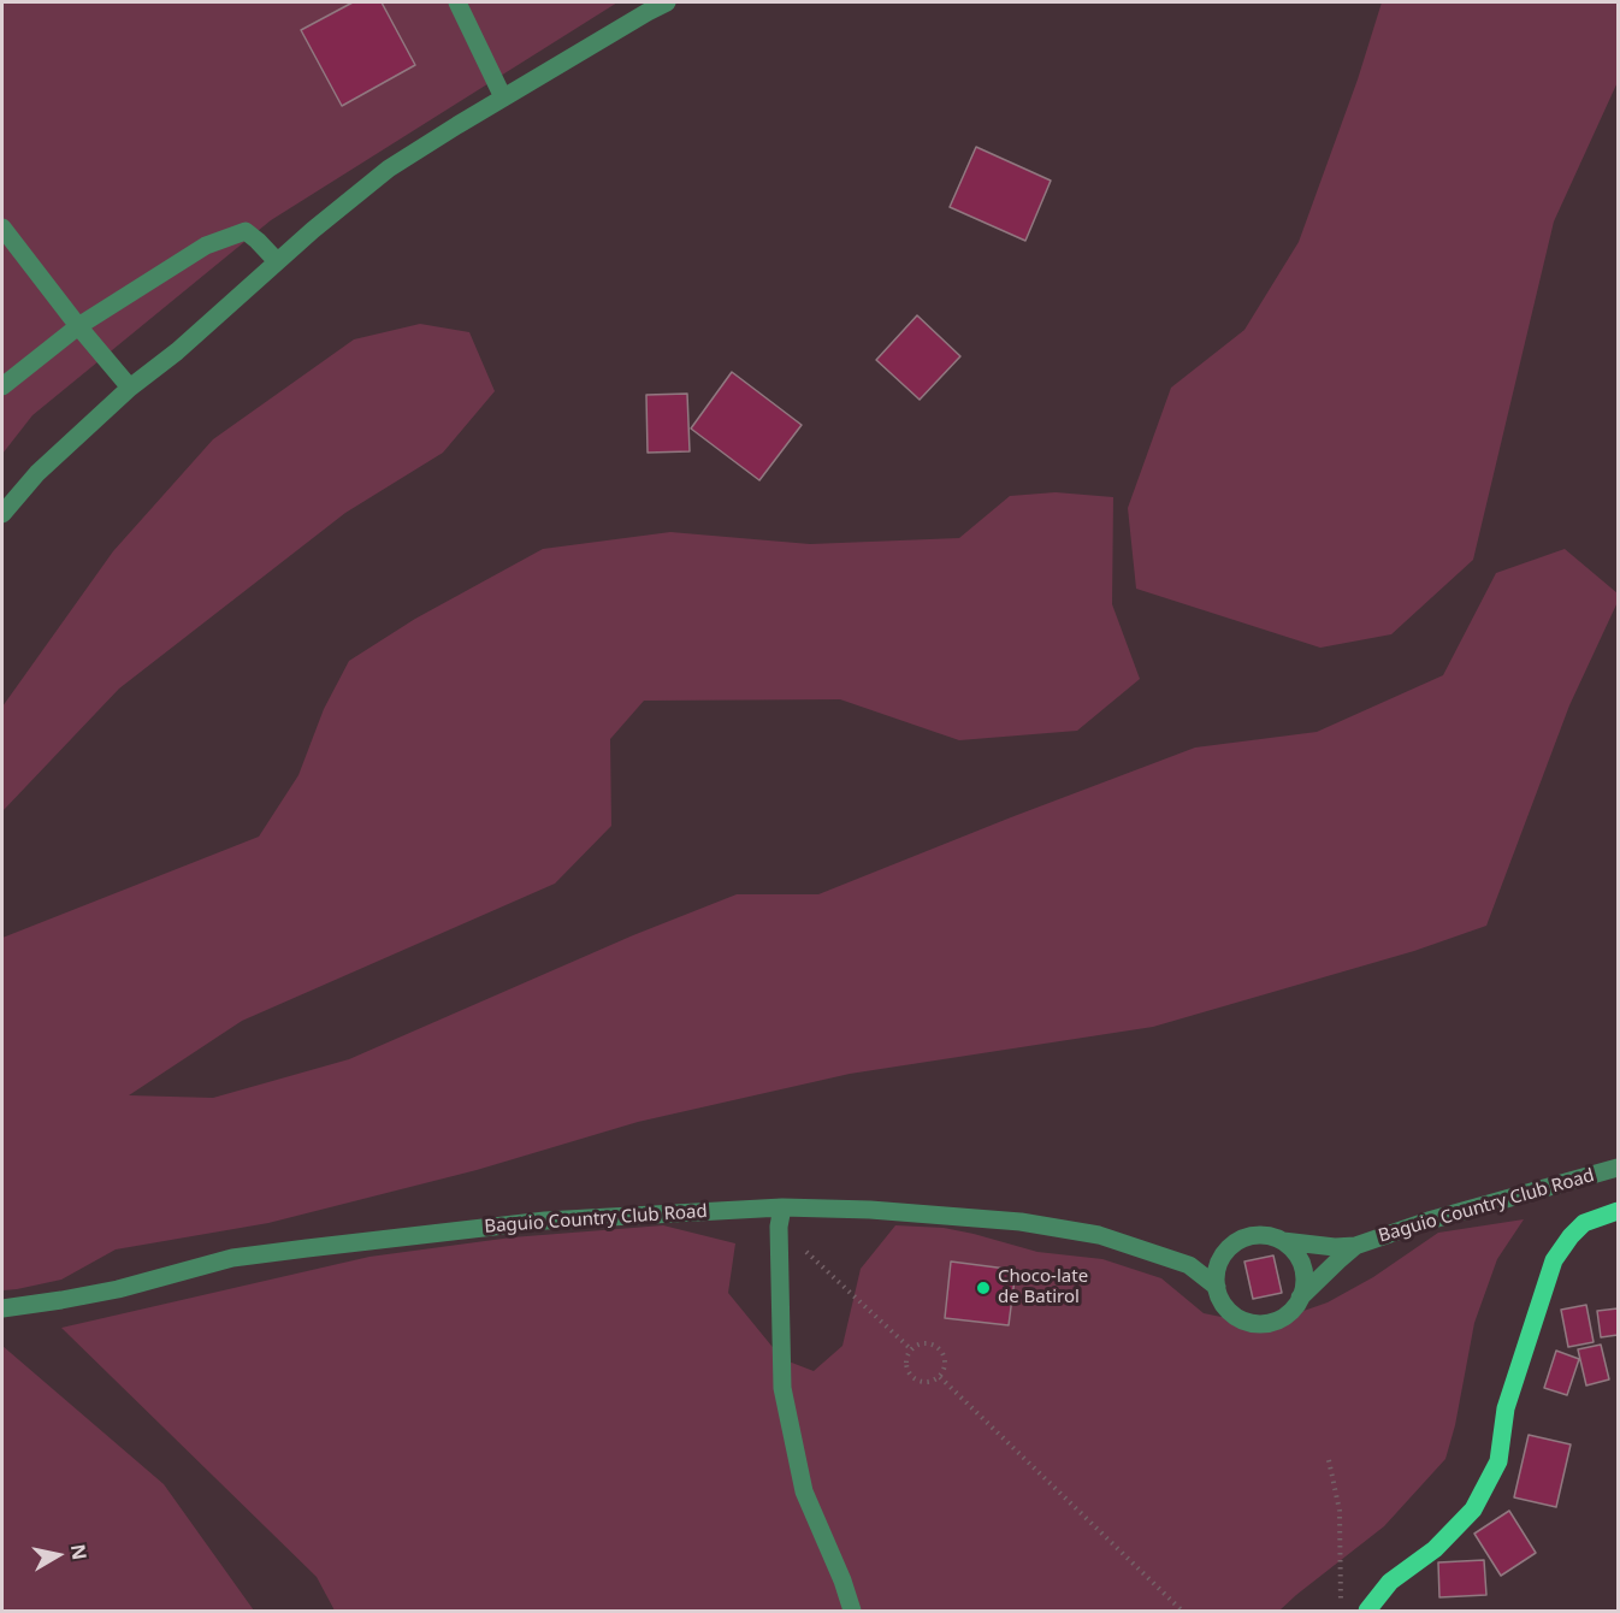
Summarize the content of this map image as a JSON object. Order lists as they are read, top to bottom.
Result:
{
  "streets": {
    "street": ["Baguio Country Club Road"]
  },
  "places": ["Choco-late de Batirol"],
  "north": "right"
}
